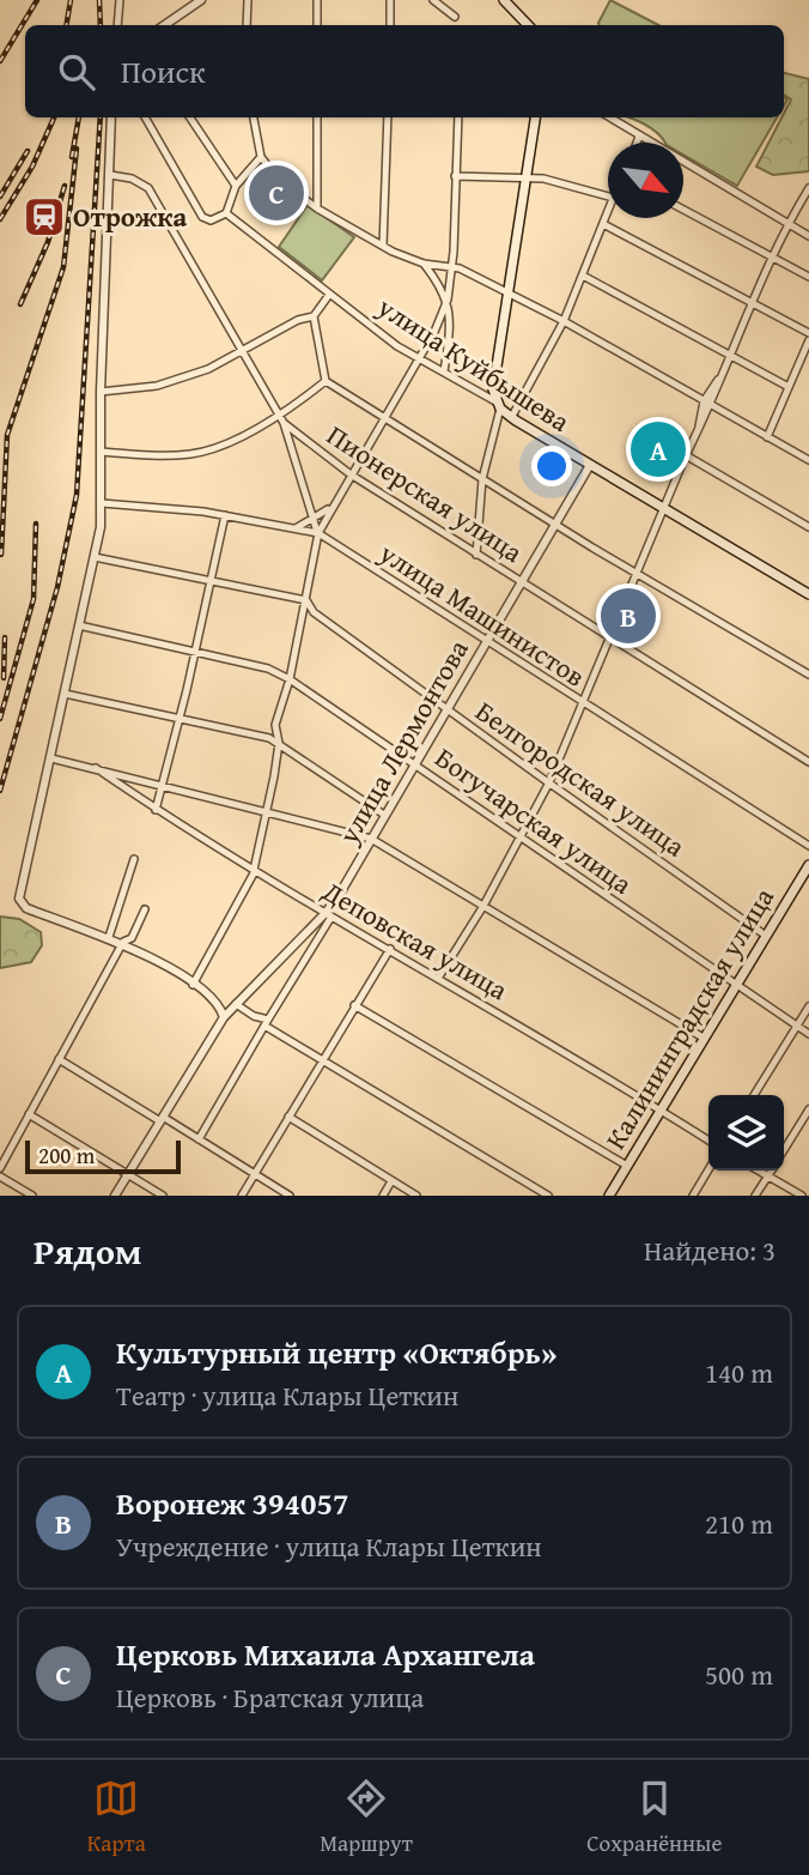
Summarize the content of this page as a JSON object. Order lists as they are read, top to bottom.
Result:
{
  "streets": {
    "main road": ["улица Куйбышева", "Калининградская улица"],
    "street": [
      "Пионерская улица",
      "улица Машинистов",
      "улица Лермонтова",
      "Белгородская улица",
      "Богучарская улица",
      "Деповская улица"
    ]
  },
  "crossings": [
    ["улица Куйбышева", "улица Лермонтова"],
    ["Пионерская улица", "улица Лермонтова"],
    ["улица Машинистов", "улица Лермонтова"],
    ["улица Лермонтова", "Белгородская улица"],
    ["улица Лермонтова", "Богучарская улица"],
    ["улица Лермонтова", "Деповская улица"],
    ["Белгородская улица", "Калининградская улица"],
    ["Богучарская улица", "Калининградская улица"],
    ["Деповская улица", "Калининградская улица"]
  ],
  "places": {
    "station": ["Отрожка"]
  },
  "scale_bar": "200 m",
  "north": "bottom right",
  "page": {
    "search": "Поиск",
    "pins": ["C", "A", "B"],
    "scale": "200 m",
    "heading": ["Рядом", "Найдено: 3"],
    "list": [
      {
        "mark": "A",
        "name": "Культурный центр «Октябрь»",
        "note": "Театр · улица Клары Цеткин",
        "value": "140 m"
      },
      {
        "mark": "B",
        "name": "Воронеж 394057",
        "note": "Учреждение · улица Клары Цеткин",
        "value": "210 m"
      },
      {
        "mark": "C",
        "name": "Церковь Михаила Архангела",
        "note": "Церковь · Братская улица",
        "value": "500 m"
      }
    ],
    "nav": ["Карта", "Маршрут", "Сохранённые"]
  }
}
